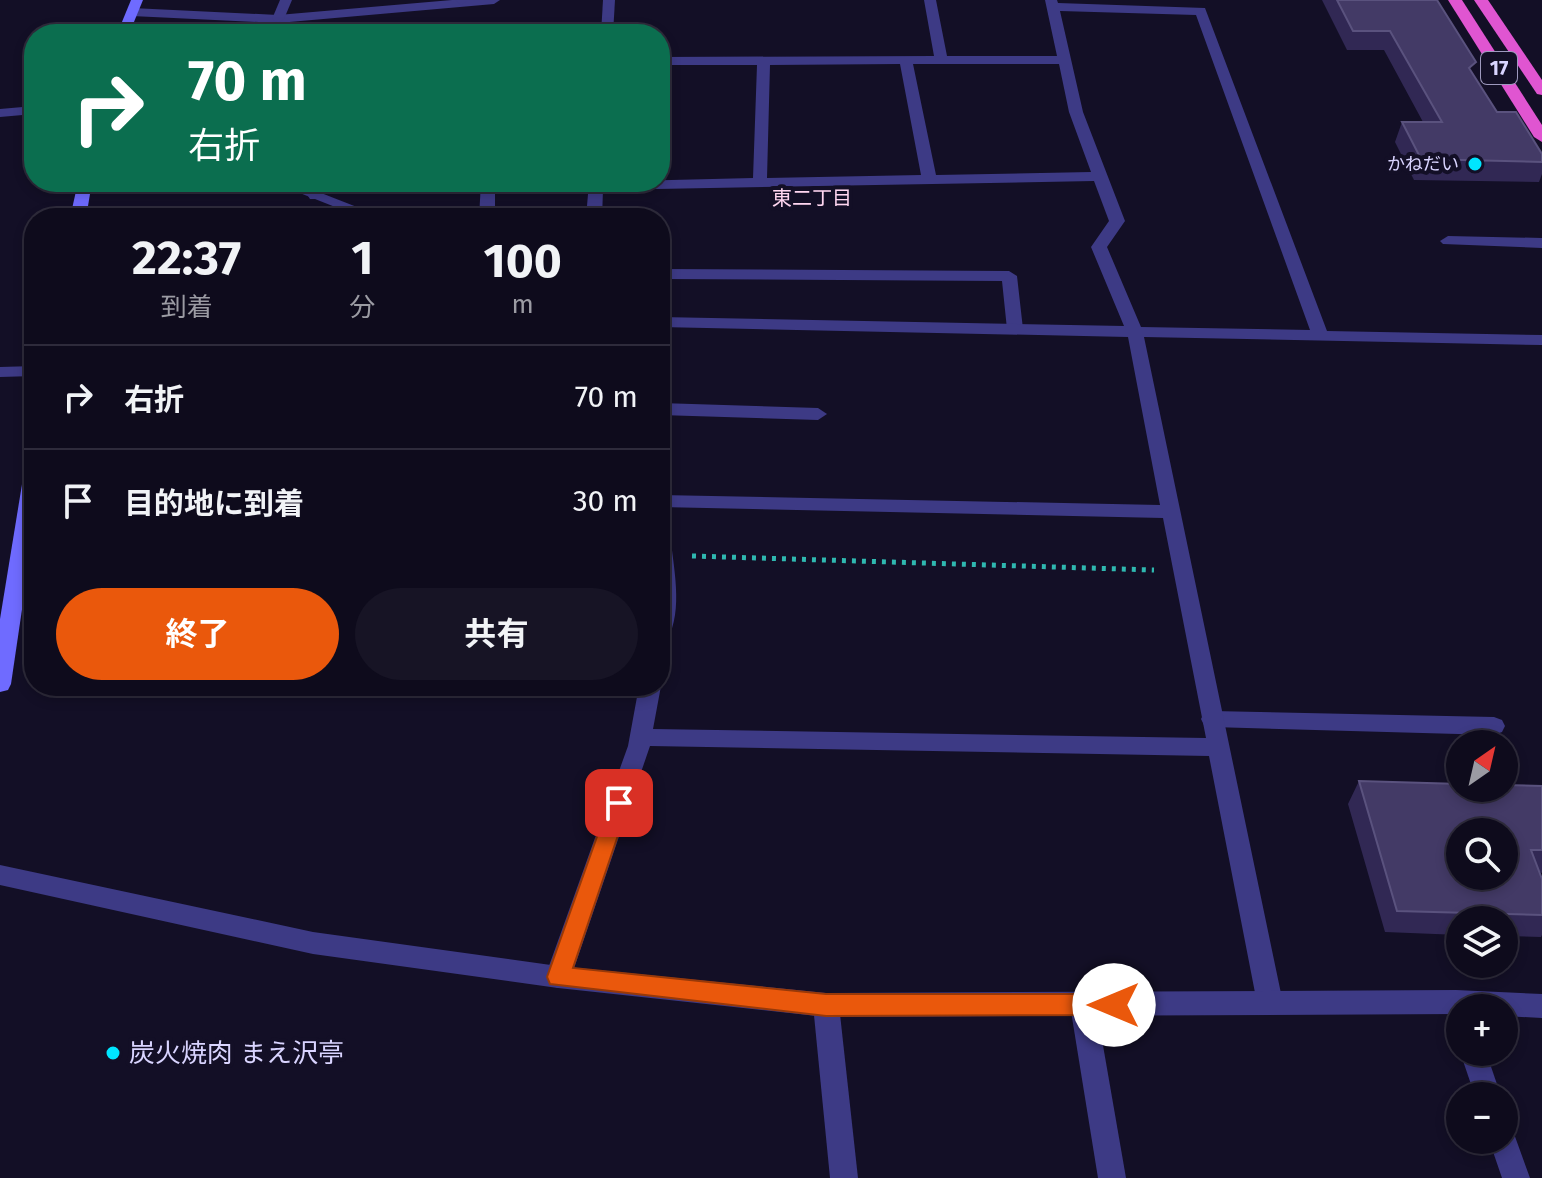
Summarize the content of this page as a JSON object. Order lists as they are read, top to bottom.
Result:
{
  "streets": {
    "highway": ["17"]
  },
  "districts": ["東二丁目"],
  "places": ["かねだい", "炭火焼肉 まえ沢亭"],
  "north": "top right",
  "page": {
    "turn": ["70 m", "右折"],
    "eta": [
      "22:37",
      "到着",
      "1",
      "分",
      "100",
      "m"
    ],
    "list": [
      {
        "name": "右折",
        "value": "70 m"
      },
      {
        "name": "目的地に到着",
        "value": "30 m"
      }
    ],
    "buttons": ["終了", "共有"],
    "map_buttons": ["+", "−"]
  }
}
